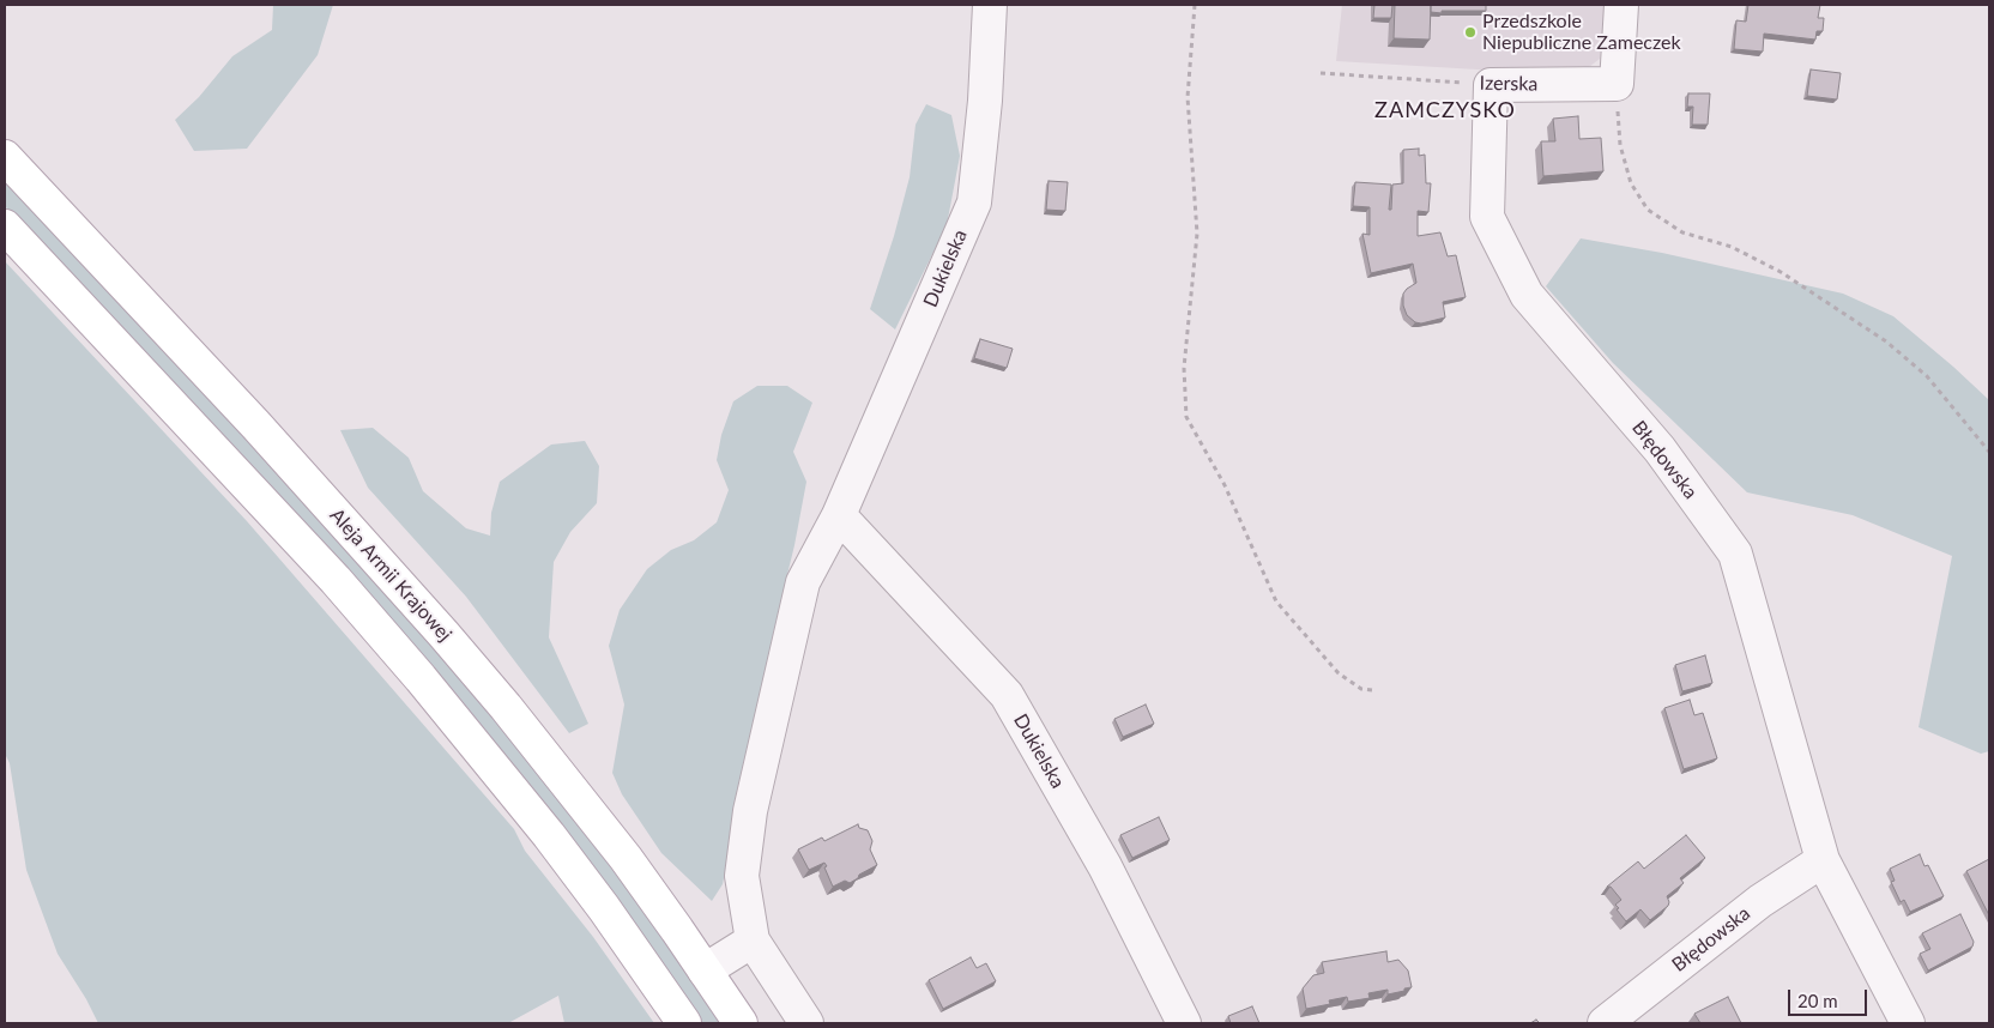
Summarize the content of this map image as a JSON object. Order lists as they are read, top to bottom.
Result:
{
  "streets": {
    "main road": ["Aleja Armii Krajowej"],
    "street": ["Izerska", "Dukielska", "Błędowska"]
  },
  "crossings": [
    ["Izerska", "Błędowska"]
  ],
  "districts": ["ZAMCZYSKO"],
  "places": ["Przedszkole Niepubliczne Zameczek"],
  "scale_bar": "20 m"
}
